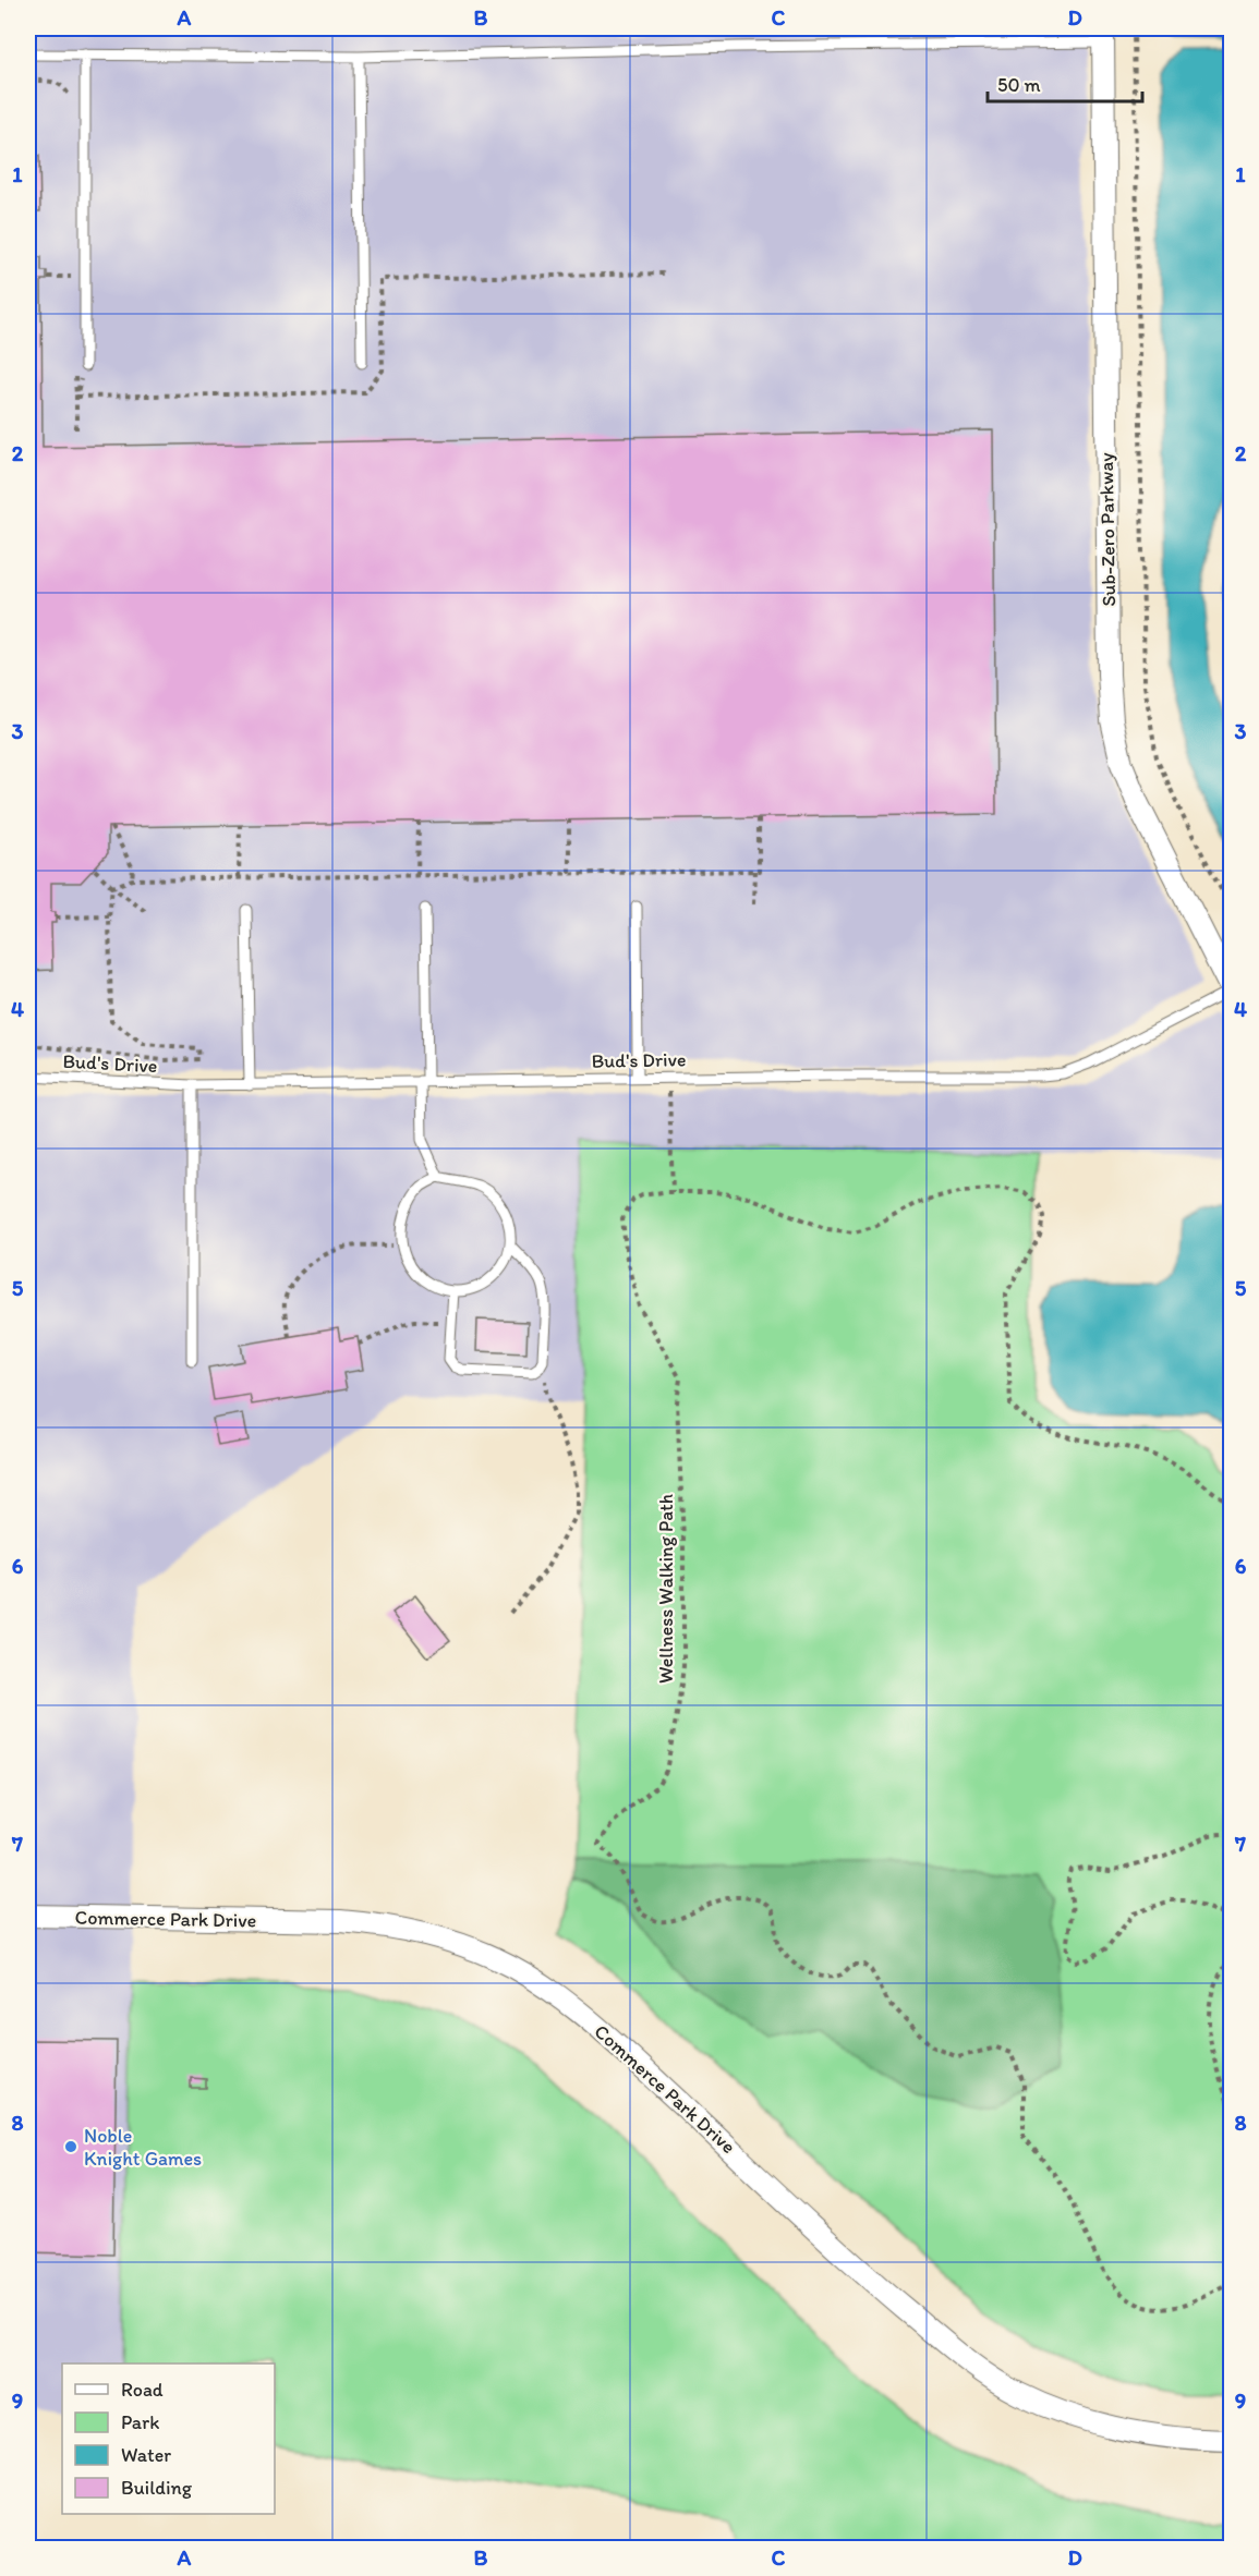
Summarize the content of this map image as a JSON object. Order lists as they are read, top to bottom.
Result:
{
  "streets": {
    "street": ["Sub-Zero Parkway", "Commerce Park Drive"],
    "lane": ["Bud's Drive"],
    "path": ["Wellness Walking Path"]
  },
  "crossings": [
    ["Sub-Zero Parkway", "Bud's Drive"]
  ],
  "places": ["Noble Knight Games"],
  "legend": [
    "Road",
    "Park",
    "Water",
    "Building"
  ],
  "scale_bar": "50 m",
  "grid": {
    "columns": [
      "A",
      "B",
      "C",
      "D"
    ],
    "rows": [
      "1",
      "2",
      "3",
      "4",
      "5",
      "6",
      "7",
      "8",
      "9"
    ]
  }
}
